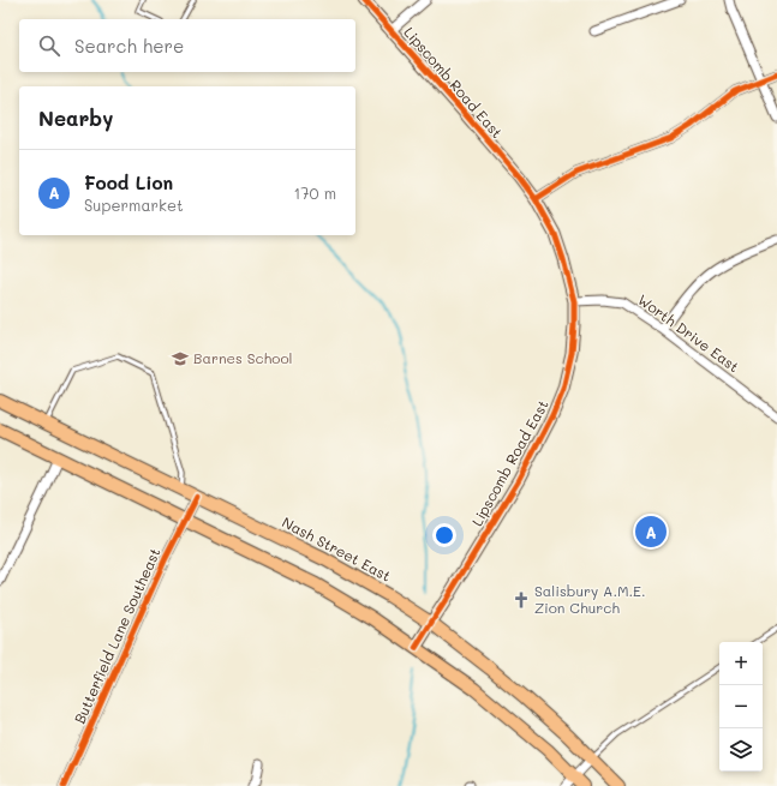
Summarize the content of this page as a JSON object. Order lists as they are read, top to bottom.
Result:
{
  "streets": {
    "main road": ["Nash Street East"],
    "street": ["Lipscomb Road East", "Worth Drive East", "Butterfield Lane Southeast"]
  },
  "crossings": [
    ["Lipscomb Road East", "Worth Drive East"],
    ["Lipscomb Road East", "Nash Street East"],
    ["Nash Street East", "Butterfield Lane Southeast"]
  ],
  "places": {
    "school or university": ["Barnes School"],
    "church": ["Salisbury A.M.E. Zion Church"]
  },
  "page": {
    "search": "Search here",
    "heading": "Nearby",
    "list": [
      {
        "mark": "A",
        "name": "Food Lion",
        "note": "Supermarket",
        "value": "170 m"
      }
    ],
    "pins": "A",
    "map_buttons": ["+", "−"]
  }
}
